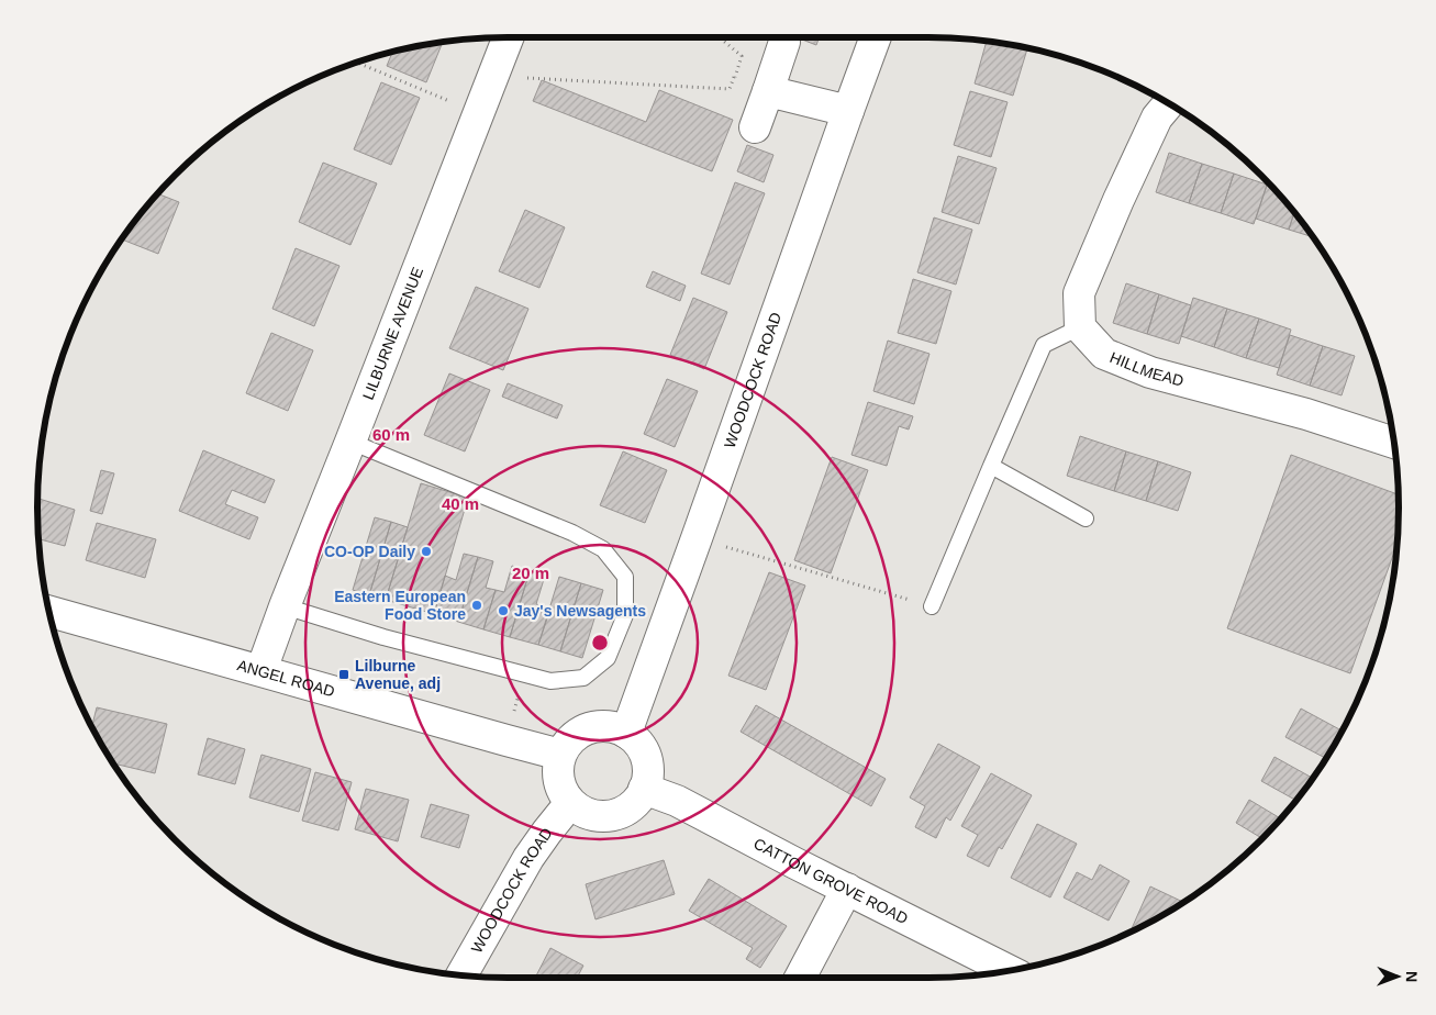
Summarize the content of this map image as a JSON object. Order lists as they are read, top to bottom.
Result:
{
  "streets": {
    "street": [
      "LILBURNE AVENUE",
      "HILLMEAD",
      "WOODCOCK ROAD",
      "ANGEL ROAD",
      "CATTON GROVE ROAD"
    ]
  },
  "crossings": [
    ["LILBURNE AVENUE", "ANGEL ROAD"],
    ["WOODCOCK ROAD", "ANGEL ROAD"],
    ["WOODCOCK ROAD", "CATTON GROVE ROAD"],
    ["ANGEL ROAD", "CATTON GROVE ROAD"]
  ],
  "places": {
    "other": ["CO-OP Daily", "Eastern European Food Store", "Jay's Newsagents"],
    "transit": ["Lilburne Avenue, adj"]
  },
  "north": "right",
  "rings": ["60 m", "40 m", "20 m"]
}
